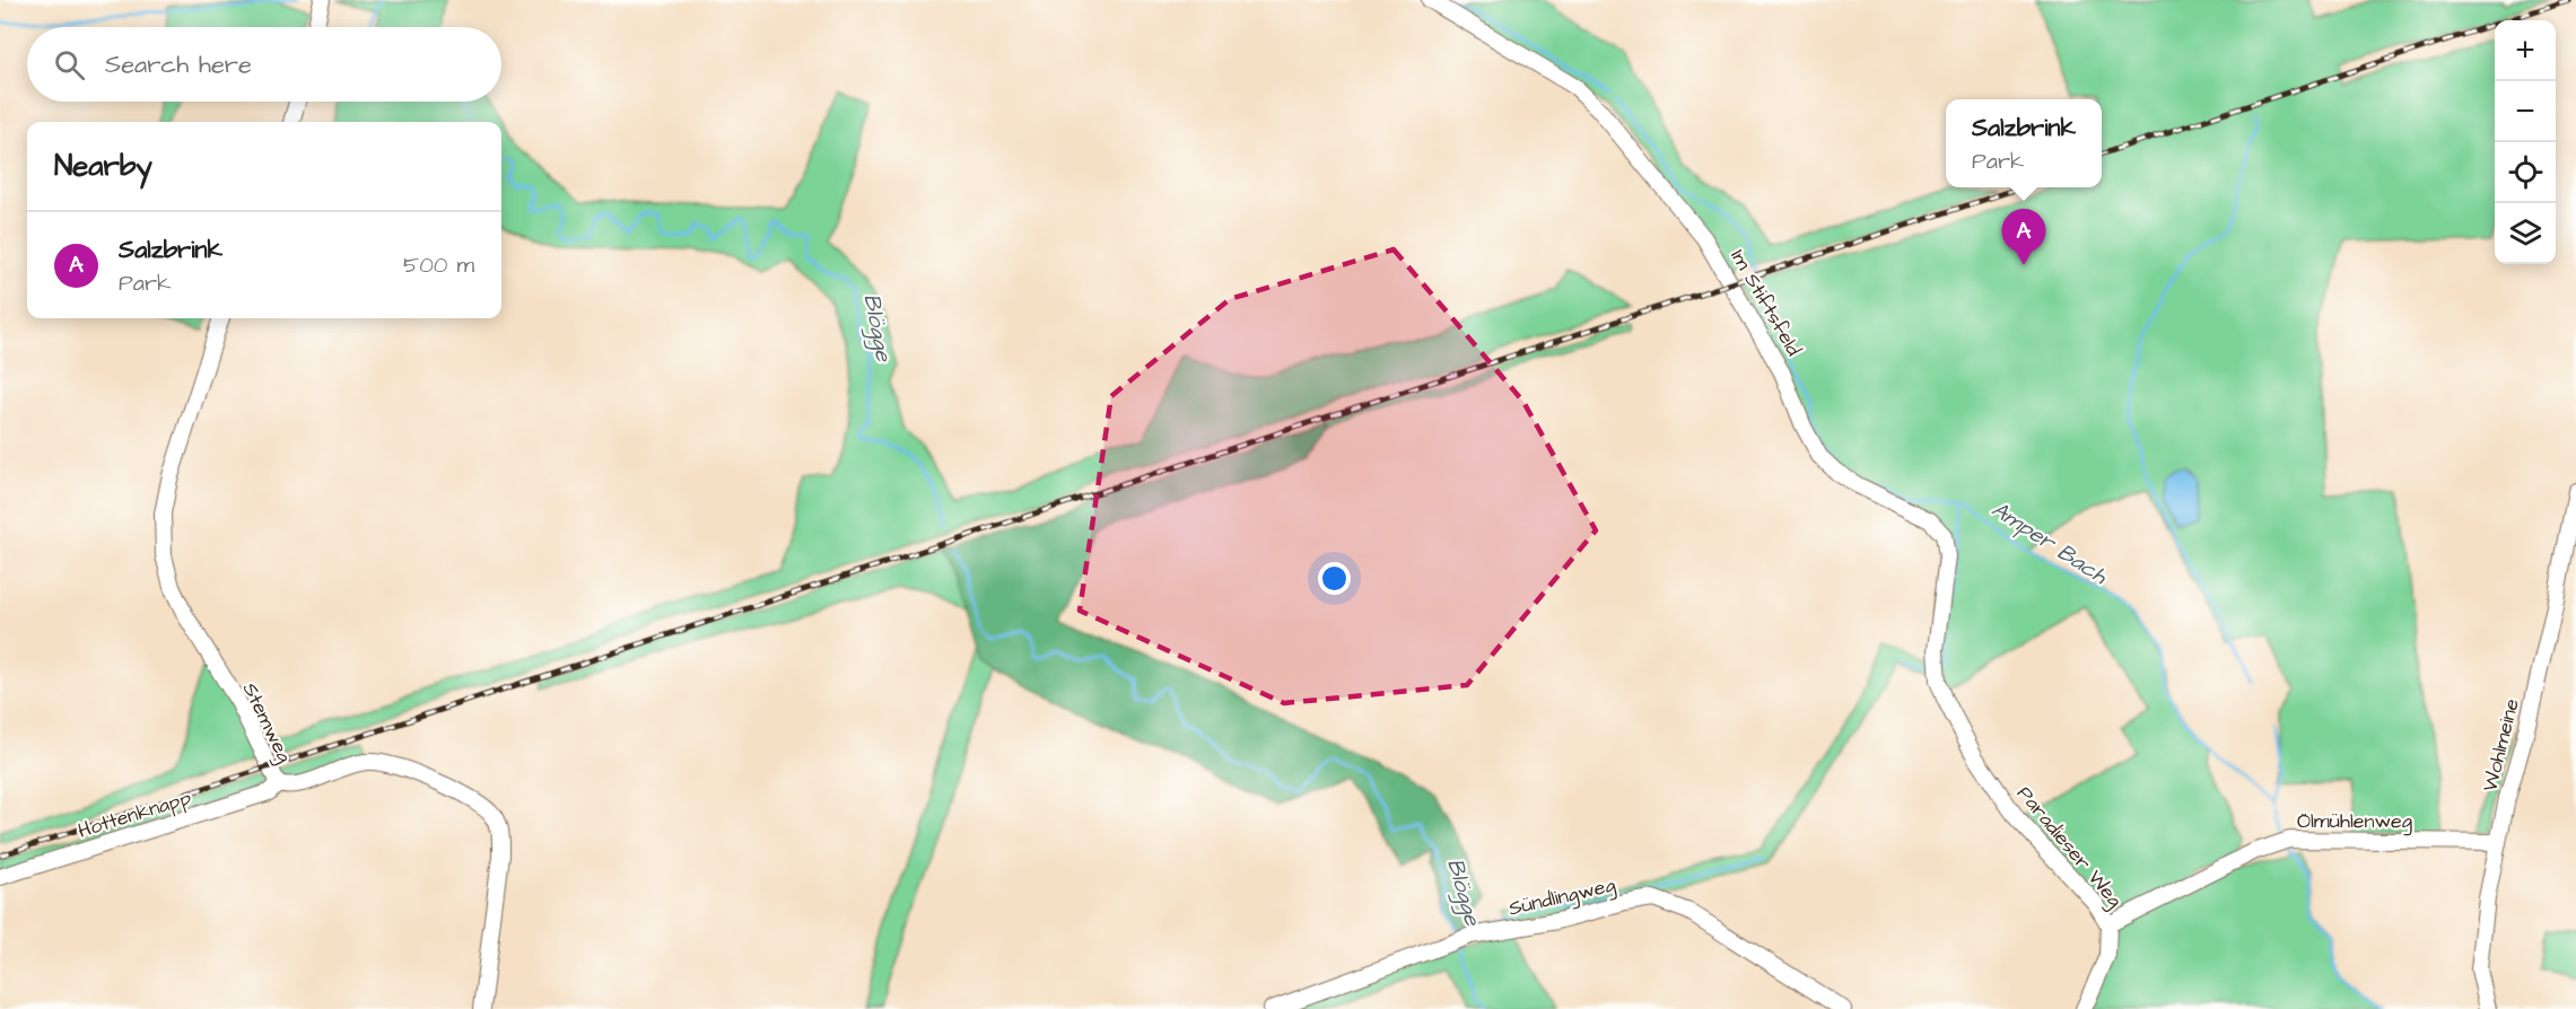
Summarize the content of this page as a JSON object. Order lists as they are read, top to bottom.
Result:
{
  "streets": {
    "street": [
      "Im Stiftsfeld",
      "Stemweg",
      "Wohlmeine",
      "Hottenknapp",
      "Ölmühlenweg",
      "Paradieser Weg",
      "Sündlingweg"
    ]
  },
  "crossings": [
    ["Im Stiftsfeld", "Paradieser Weg"],
    ["Stemweg", "Hottenknapp"],
    ["Wohlmeine", "Ölmühlenweg"],
    ["Ölmühlenweg", "Paradieser Weg"]
  ],
  "water": ["Blögge", "Amper Bach"],
  "page": {
    "map_buttons": ["+", "−"],
    "search": "Search here",
    "popup": ["Salzbrink", "Park"],
    "heading": "Nearby",
    "pins": "A",
    "list": [
      {
        "mark": "A",
        "name": "Salzbrink",
        "note": "Park",
        "value": "500 m"
      }
    ]
  }
}
